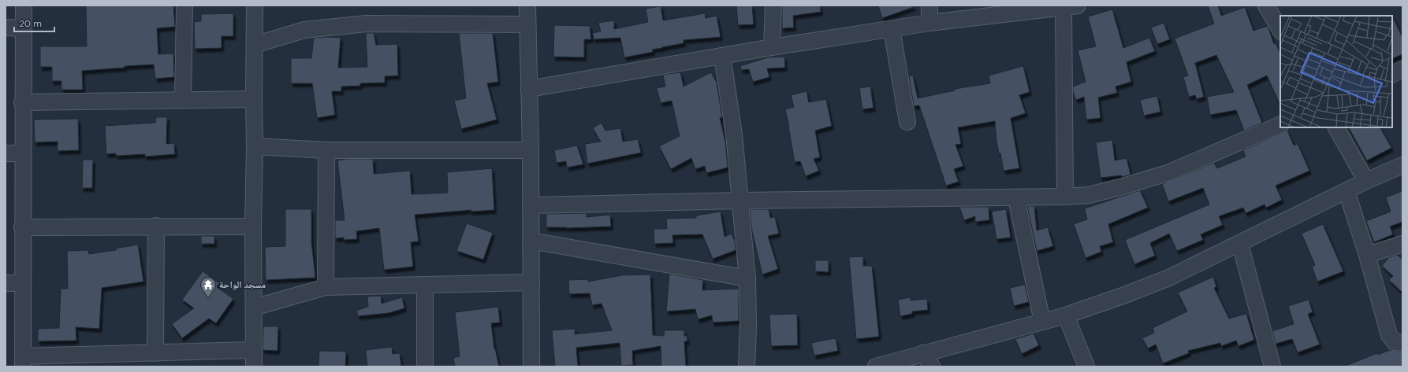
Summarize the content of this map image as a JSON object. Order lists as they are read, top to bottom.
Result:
{
  "places": {
    "temple": ["مسجد الواحة"]
  },
  "scale_bar": "20 m"
}
